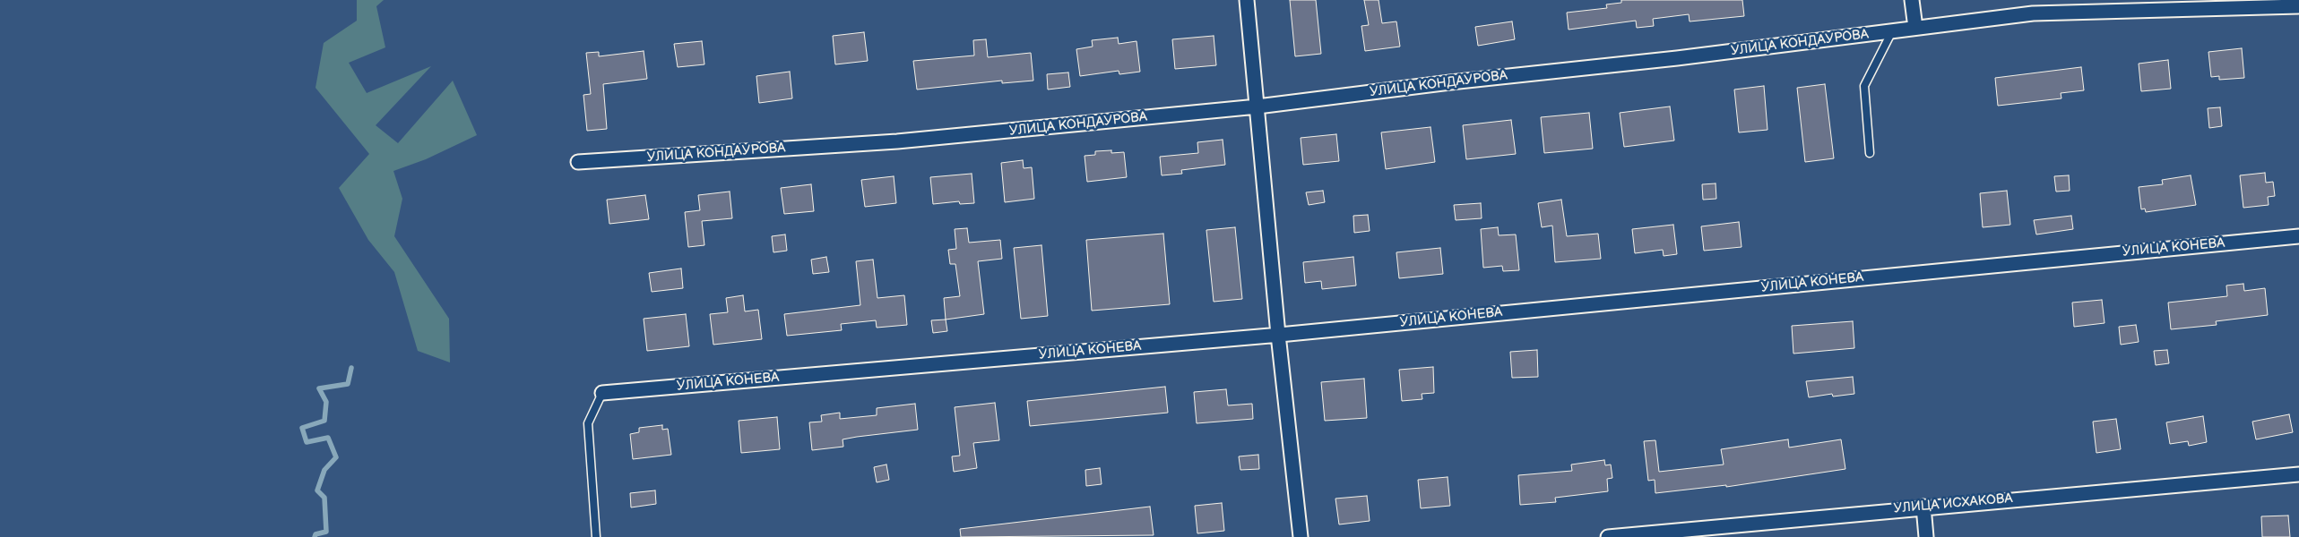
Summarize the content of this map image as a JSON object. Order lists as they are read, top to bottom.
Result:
{
  "streets": {
    "street": ["УЛИЦА КОНДАУРОВА", "УЛИЦА КОНЕВА", "УЛИЦА ИСХАКОВА"]
  }
}
